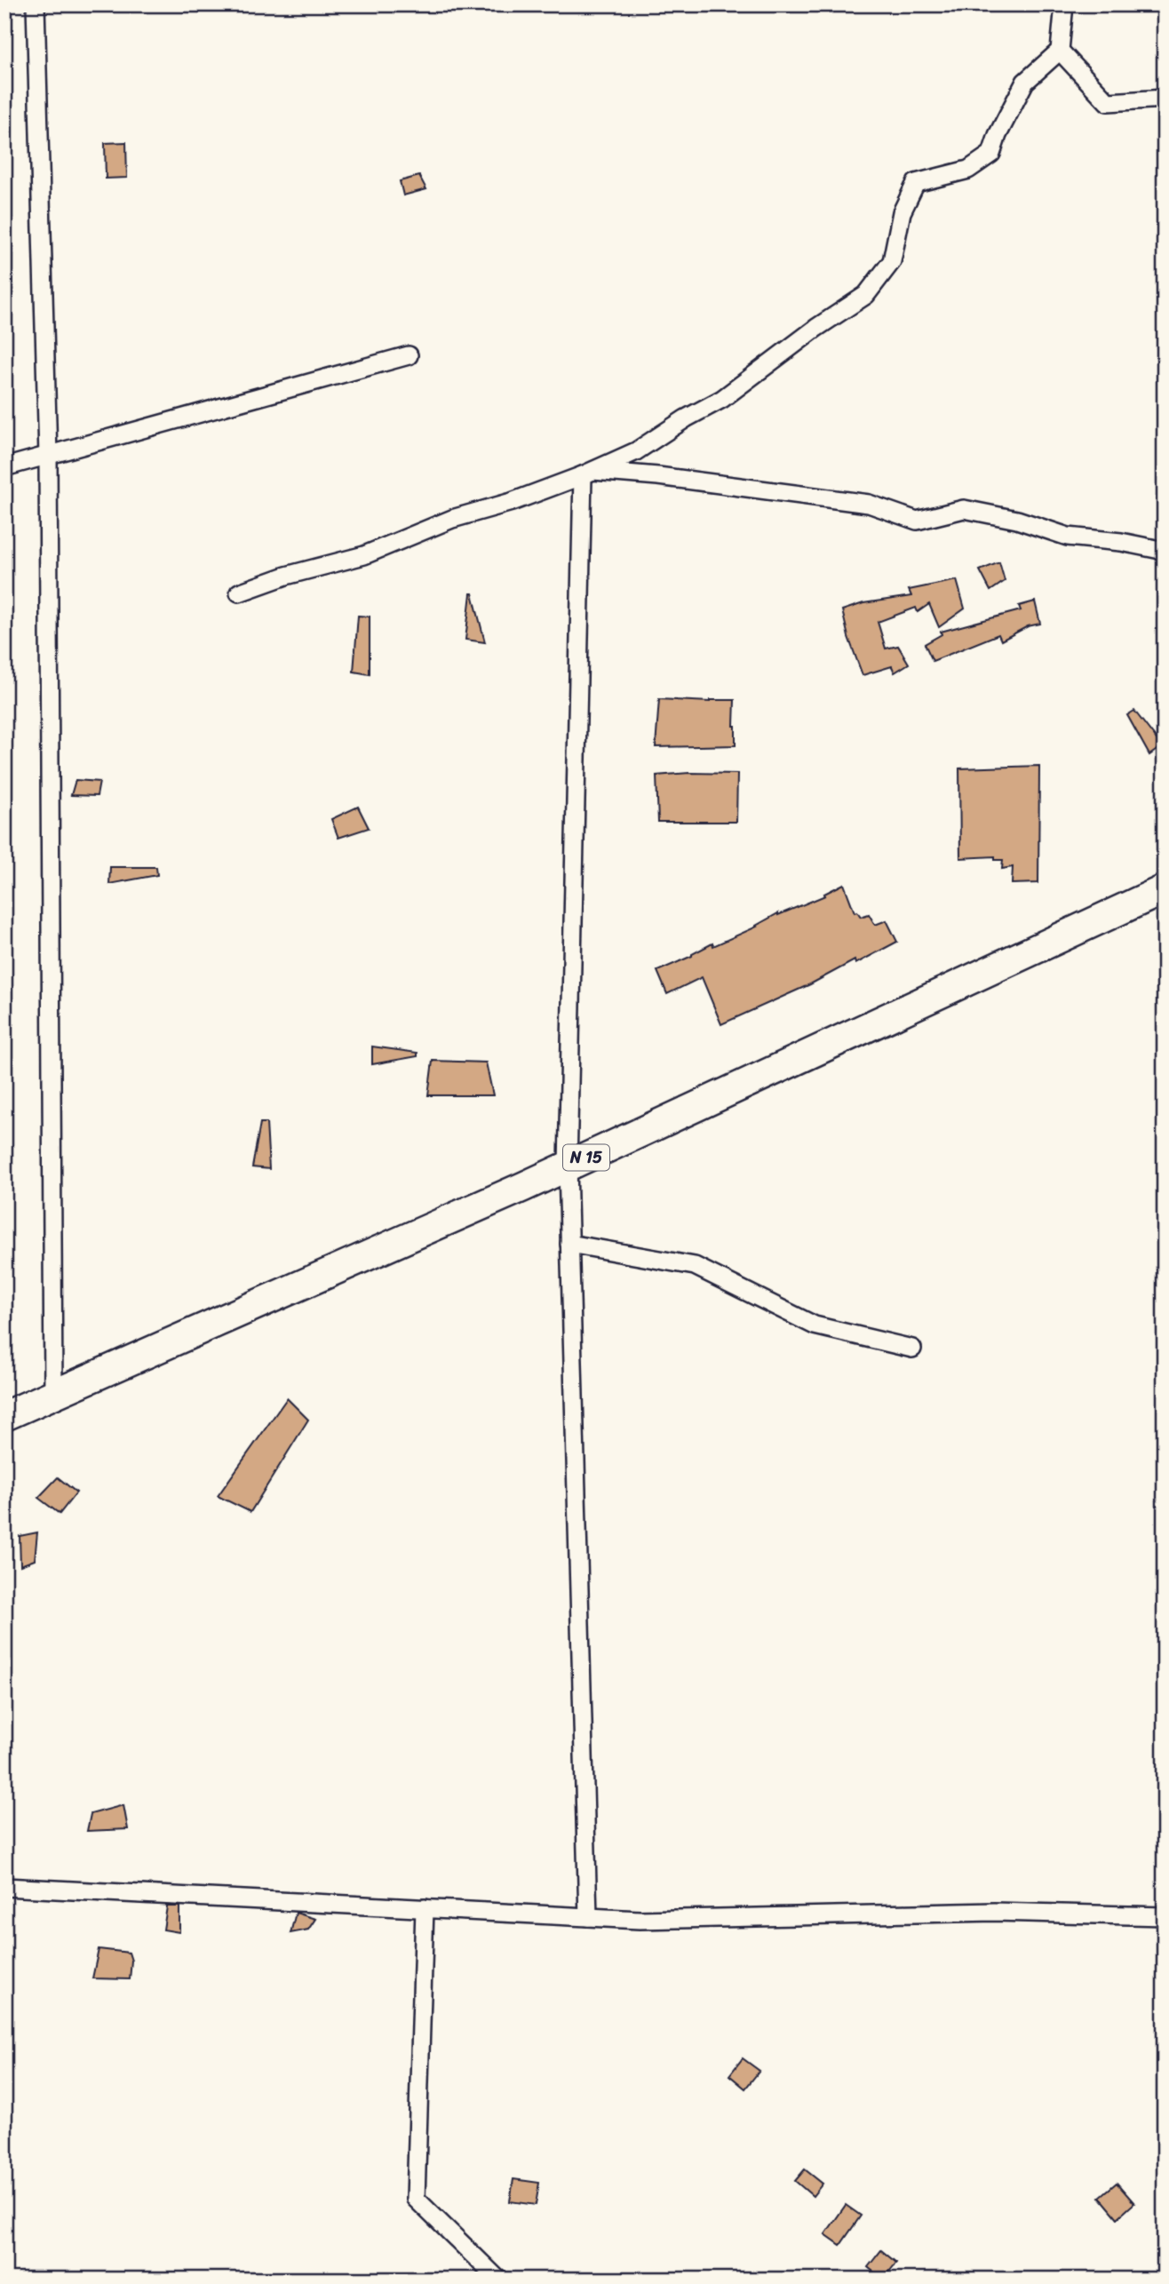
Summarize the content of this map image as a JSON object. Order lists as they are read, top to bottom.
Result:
{
  "streets": {
    "main road": ["N 15"]
  }
}
